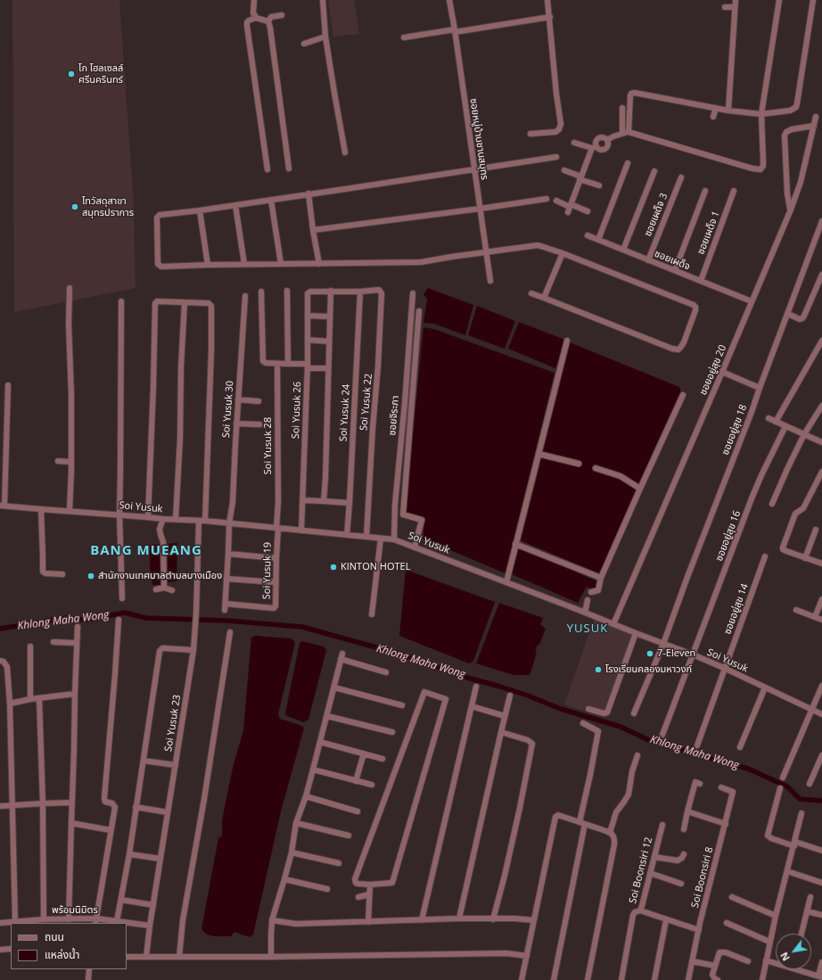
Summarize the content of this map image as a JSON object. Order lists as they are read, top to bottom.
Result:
{
  "streets": {
    "street": [
      "ซอยหมู่บ้านชานสมุทร",
      "ซอยเผด็จ 3",
      "ซอยเผด็จ 1",
      "ซอยเผด็จ",
      "ซอยอยู่สุข 20",
      "Soi Yusuk 22",
      "Soi Yusuk 30",
      "Soi Yusuk 26",
      "Soi Yusuk 24",
      "ซอยจิระภา",
      "ซอยอยู่สุข 18",
      "Soi Yusuk 28",
      "Soi Yusuk",
      "ซอยอยู่สุข 16",
      "Soi Yusuk 19",
      "ซอยอยู่สุข 14",
      "Soi Yusuk 23",
      "Soi Boonsiri 12",
      "Soi Boonsiri 8",
      "พร้อมนิมิตร"
    ]
  },
  "crossings": [
    ["ซอยเผด็จ 3", "ซอยเผด็จ"],
    ["ซอยเผด็จ 1", "ซอยเผด็จ"],
    ["ซอยเผด็จ", "ซอยอยู่สุข 20"],
    ["ซอยอยู่สุข 20", "Soi Yusuk"],
    ["Soi Yusuk 22", "Soi Yusuk 24"],
    ["Soi Yusuk 22", "Soi Yusuk"],
    ["Soi Yusuk 30", "Soi Yusuk"],
    ["Soi Yusuk 30", "Soi Yusuk 19"],
    ["Soi Yusuk 26", "Soi Yusuk"],
    ["Soi Yusuk 24", "Soi Yusuk"],
    ["ซอยจิระภา", "Soi Yusuk"],
    ["ซอยอยู่สุข 18", "Soi Yusuk"],
    ["Soi Yusuk 28", "Soi Yusuk"],
    ["Soi Yusuk 28", "Soi Yusuk 19"],
    ["Soi Yusuk", "ซอยอยู่สุข 16"],
    ["Soi Yusuk", "Soi Yusuk 19"],
    ["Soi Yusuk", "ซอยอยู่สุข 14"],
    ["Soi Yusuk", "Soi Yusuk 23"],
    ["Soi Yusuk 23", "พร้อมนิมิตร"]
  ],
  "districts": ["BANG MUEANG", "YUSUK"],
  "water": ["Khlong Maha Wong"],
  "places": [
    "โก โฮลเซลล์ ศรีนครินทร์",
    "ไทวัสดุสาขา สมุทรปราการ",
    "KINTON HOTEL",
    "สำนักงานเทศบาลตำบลบางเมือง",
    "7-Eleven",
    "โรงเรียนคลองมหาวงก์"
  ],
  "legend": ["ถนน", "แหล่งน้ำ"],
  "north": "bottom left"
}
